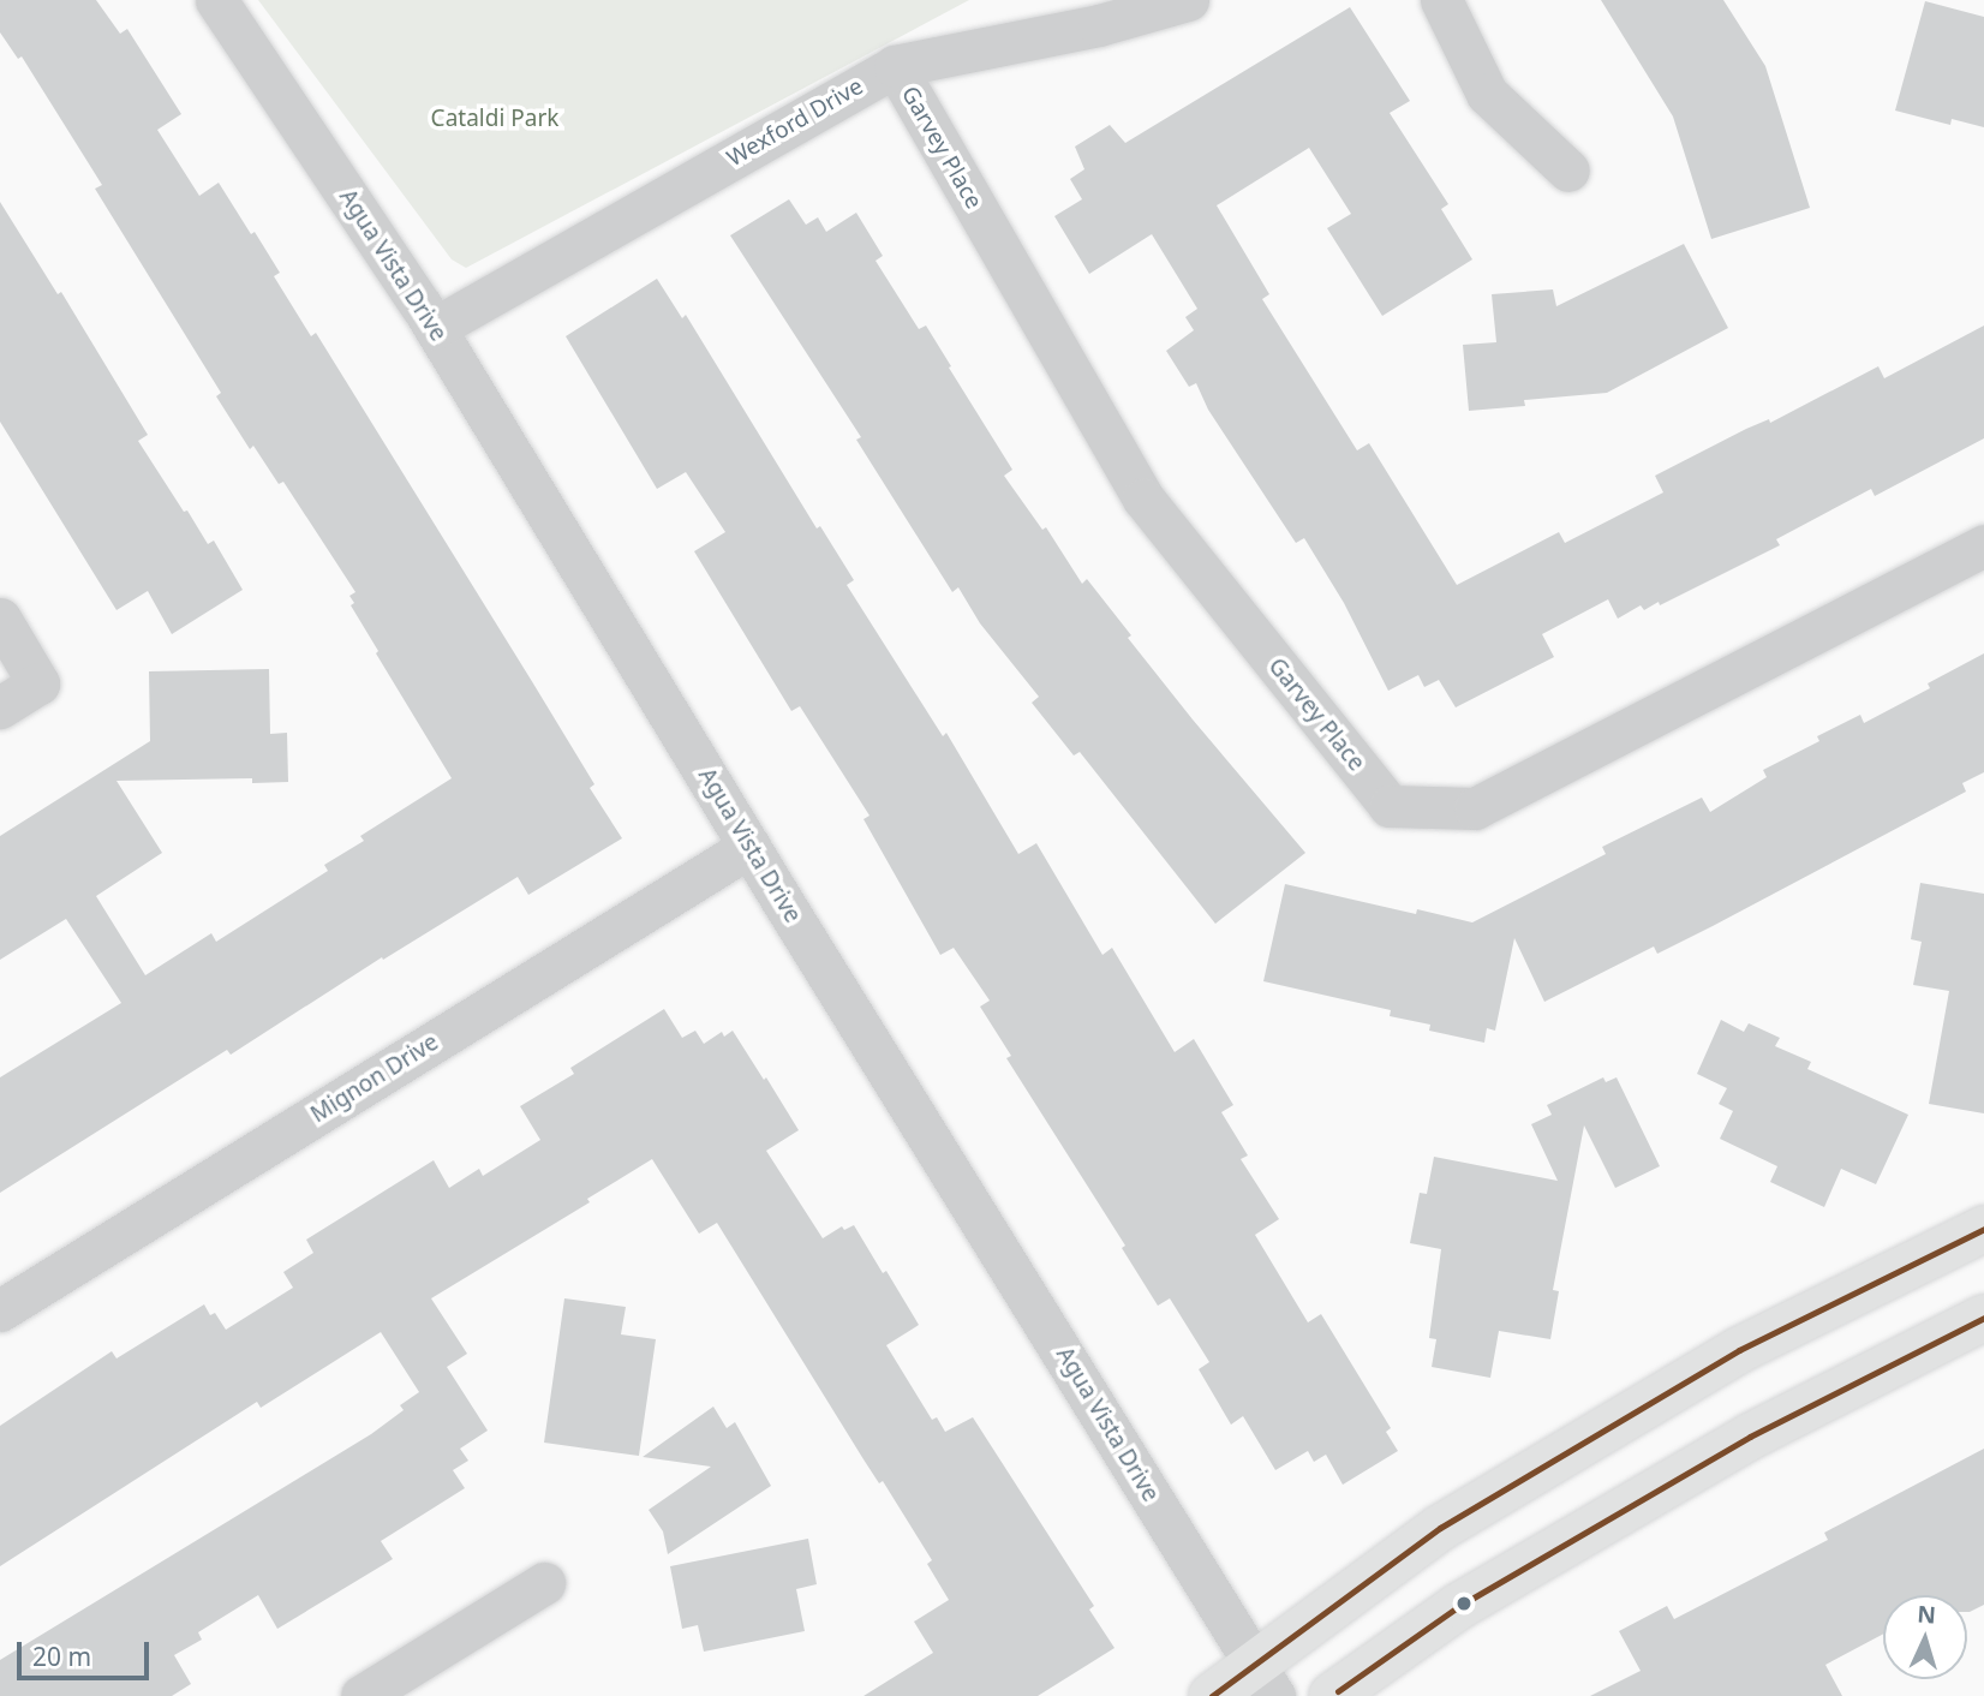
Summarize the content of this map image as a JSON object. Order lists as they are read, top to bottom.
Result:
{
  "streets": {
    "street": [
      "Wexford Drive",
      "Garvey Place",
      "Agua Vista Drive",
      "Mignon Drive"
    ]
  },
  "crossings": [
    ["Wexford Drive", "Garvey Place"],
    ["Wexford Drive", "Agua Vista Drive"],
    ["Agua Vista Drive", "Mignon Drive"]
  ],
  "parks": ["Cataldi Park"],
  "scale_bar": "20 m",
  "north": "top"
}
